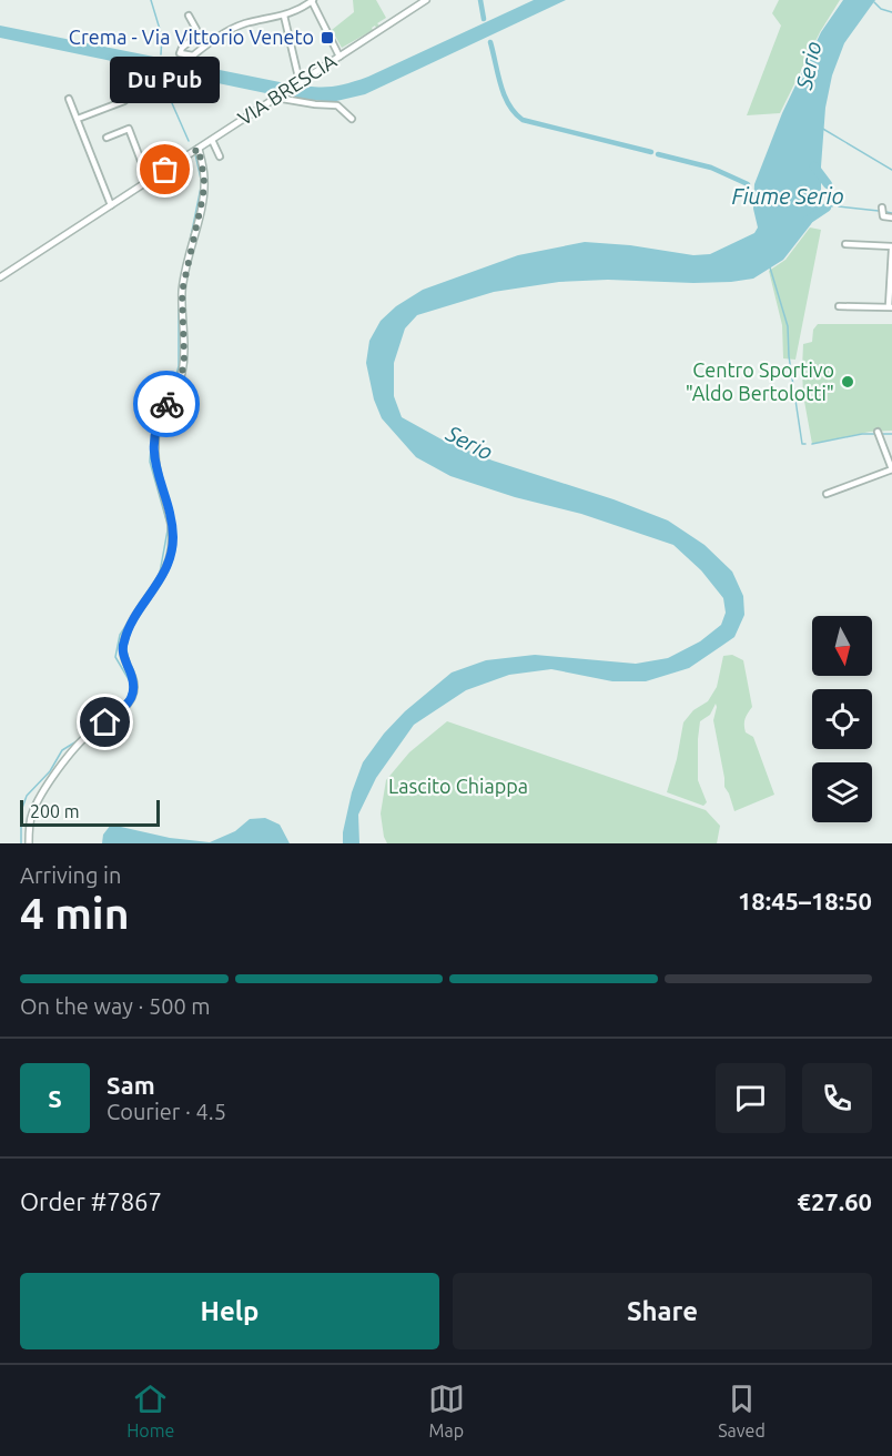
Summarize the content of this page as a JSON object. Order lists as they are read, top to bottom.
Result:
{
  "streets": {
    "street": ["VIA BRESCIA"]
  },
  "water": ["Serio", "Fiume Serio"],
  "parks": ["Lascito Chiappa"],
  "places": {
    "transit": ["Crema - Via Vittorio Veneto"],
    "other": ["Du Pub", "Centro Sportivo \"Aldo Bertolotti\""]
  },
  "scale_bar": "200 m",
  "north": "bottom",
  "page": {
    "bubble": "Du Pub",
    "scale": "200 m",
    "heading": ["4 min", "Arriving in", "18:45–18:50"],
    "panel": [
      "Sam",
      "Courier · 4.5",
      "Order #7867",
      "€27.60"
    ],
    "bar": "On the way · 500 m",
    "round": "S",
    "buttons": ["Help", "Share"],
    "tabs": ["Home", "Map", "Saved"]
  }
}
